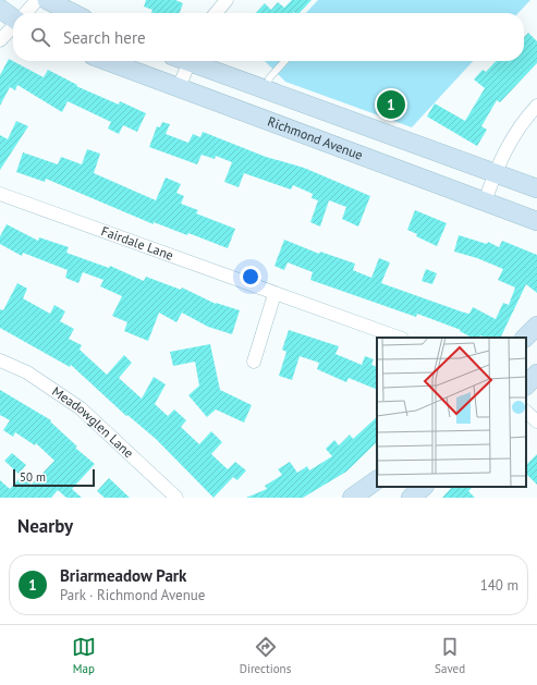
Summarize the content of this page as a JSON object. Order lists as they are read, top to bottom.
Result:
{
  "streets": {
    "main road": ["Richmond Avenue"],
    "street": ["Fairdale Lane", "Meadowglen Lane"]
  },
  "scale_bar": "50 m",
  "page": {
    "search": "Search here",
    "pins": "1",
    "scale": "50 m",
    "heading": "Nearby",
    "list": [
      {
        "mark": "1",
        "name": "Briarmeadow Park",
        "note": "Park · Richmond Avenue",
        "value": "140 m"
      }
    ],
    "nav": ["Map", "Directions", "Saved"]
  }
}
